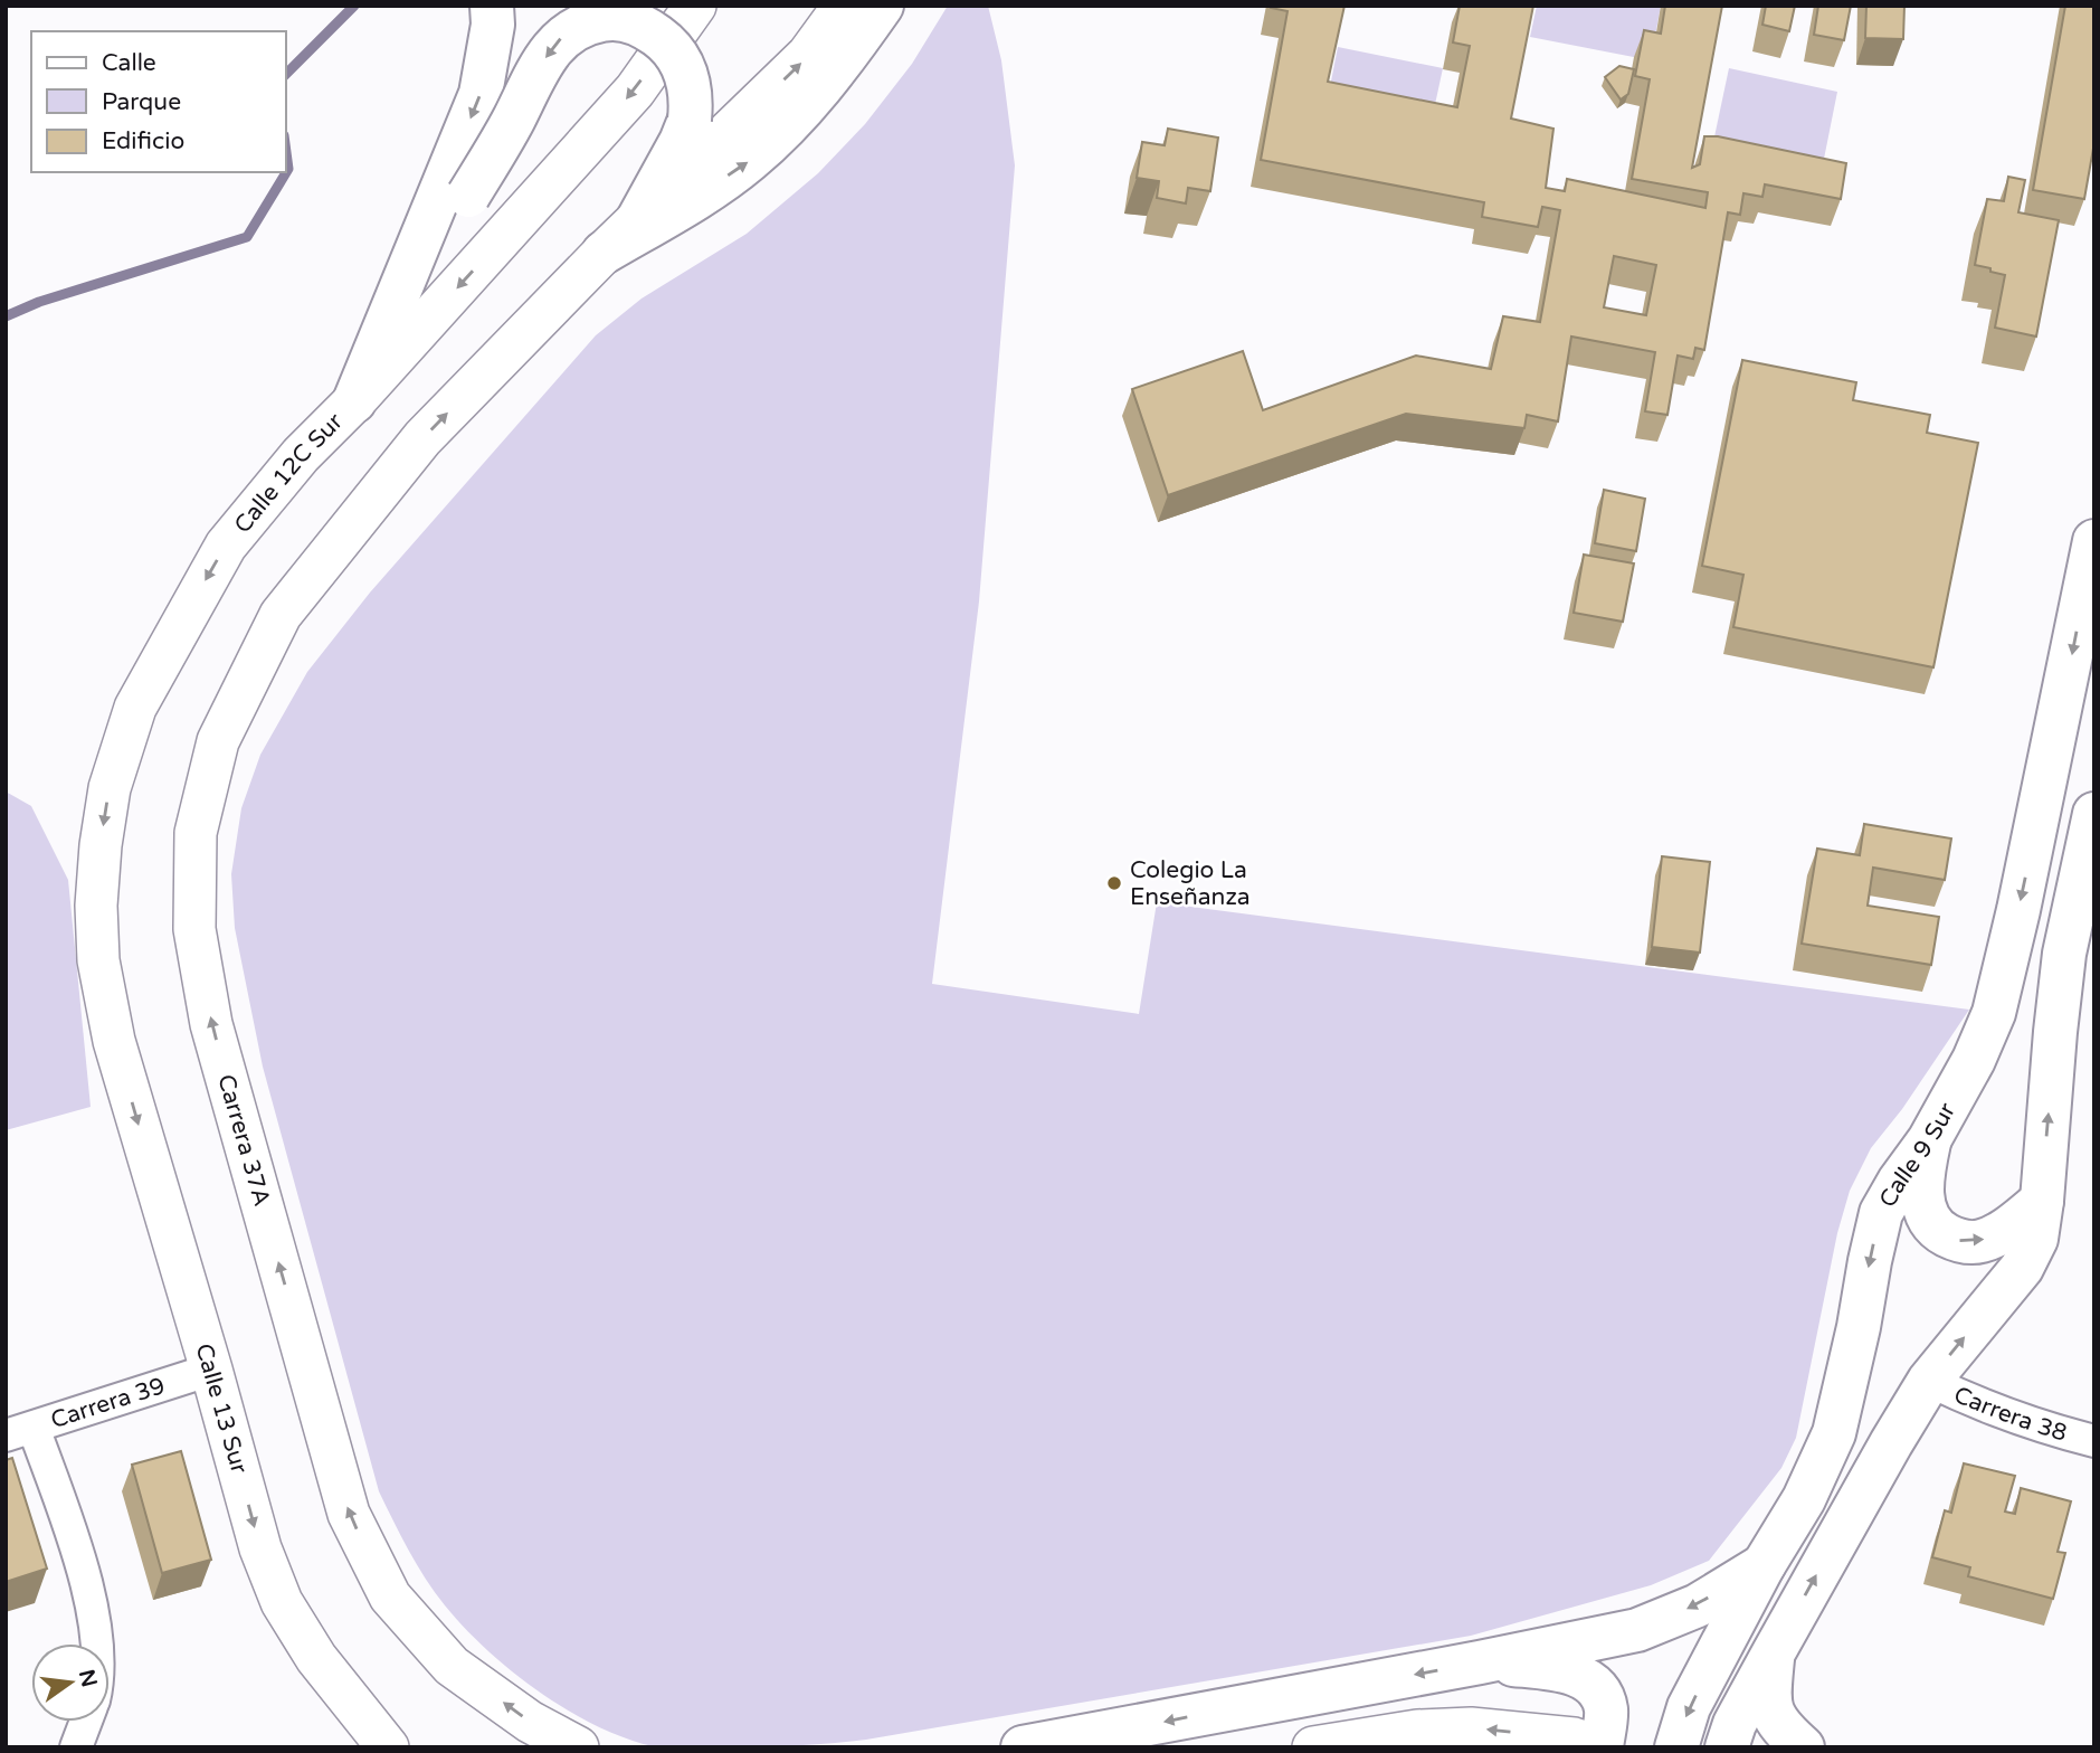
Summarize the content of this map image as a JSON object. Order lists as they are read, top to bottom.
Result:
{
  "streets": {
    "main road": ["Calle 9 Sur"],
    "street": [
      "Calle 12C Sur",
      "Carrera 37A",
      "Carrera 39",
      "Calle 13 Sur",
      "Carrera 38"
    ]
  },
  "crossings": [
    ["Calle 12C Sur", "Calle 13 Sur"],
    ["Carrera 39", "Calle 13 Sur"]
  ],
  "one_way": ["Calle 12C Sur", "Carrera 37A", "Calle 13 Sur"],
  "places": ["Colegio La Enseñanza"],
  "legend": ["Calle", "Parque", "Edificio"],
  "north": "right"
}
